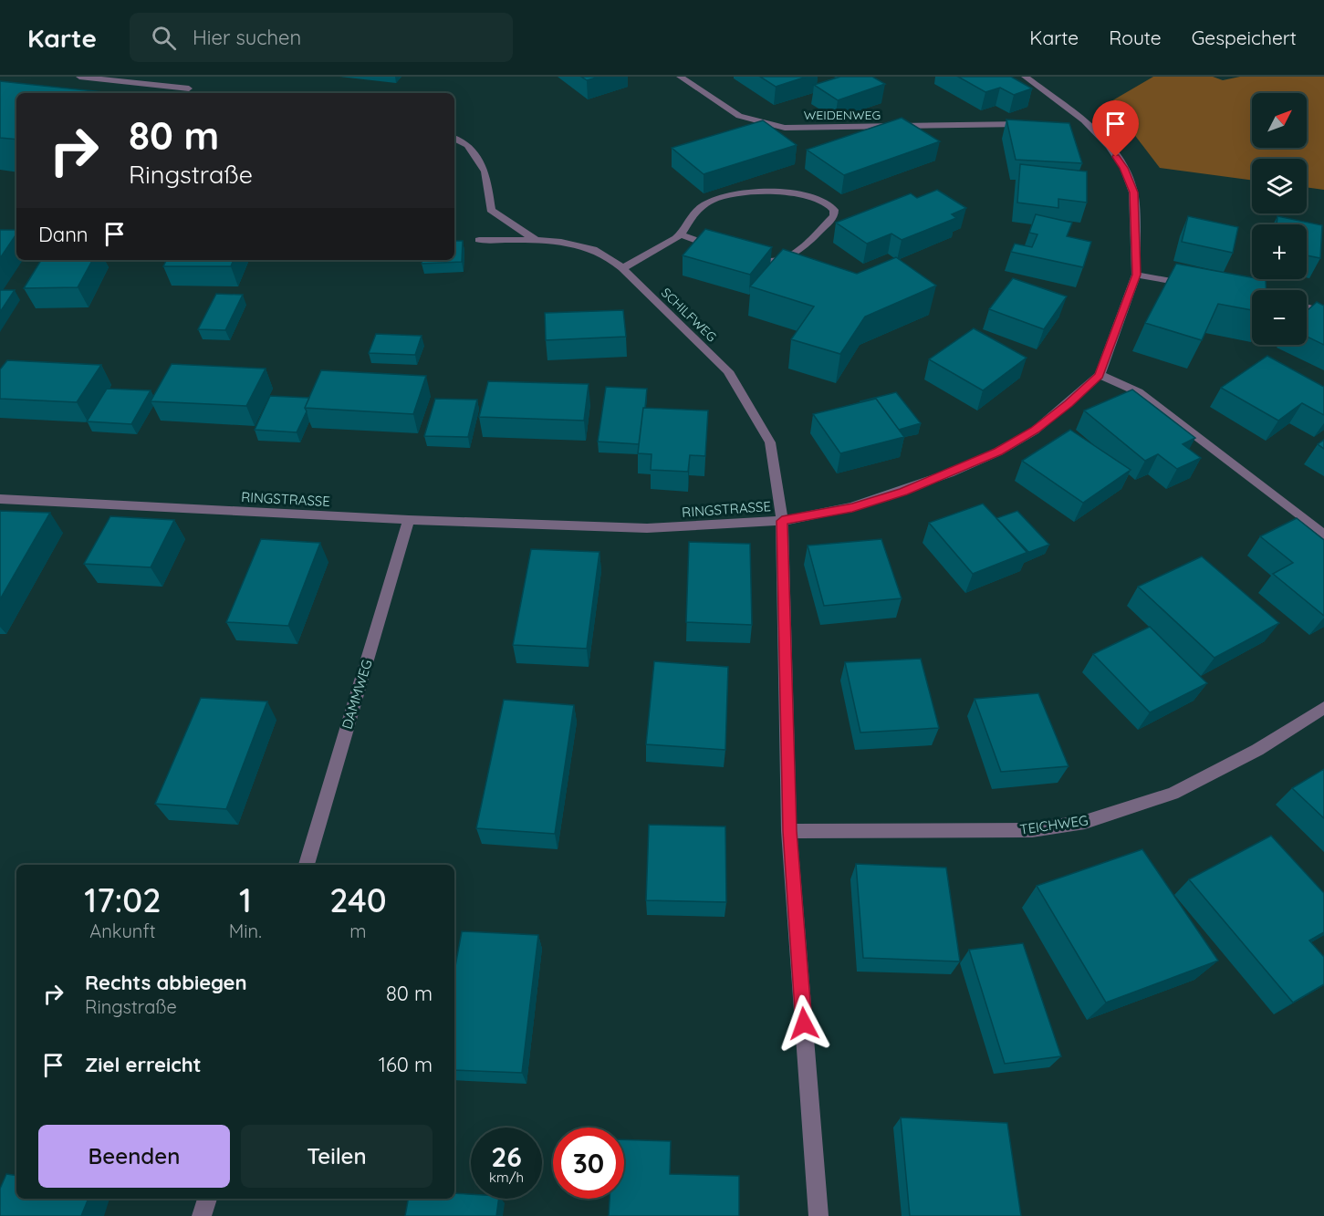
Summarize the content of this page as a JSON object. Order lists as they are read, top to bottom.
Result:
{
  "streets": {
    "street": [
      "WEIDENWEG",
      "SCHILFWEG",
      "RINGSTRASSE",
      "DAMMWEG",
      "TEICHWEG"
    ]
  },
  "crossings": [
    ["SCHILFWEG", "RINGSTRASSE"],
    ["RINGSTRASSE", "DAMMWEG"]
  ],
  "north": "top right",
  "page": {
    "header": "Karte",
    "search": "Hier suchen",
    "nav": ["Karte", "Route", "Gespeichert"],
    "map_buttons": ["+", "−"],
    "turn": ["80 m", "Ringstraße"],
    "then": "Dann",
    "eta": [
      "17:02",
      "Ankunft",
      "1",
      "Min.",
      "240",
      "m"
    ],
    "list": [
      {
        "name": "Rechts abbiegen",
        "note": "Ringstraße",
        "value": "80 m"
      },
      {
        "name": "Ziel erreicht",
        "value": "160 m"
      }
    ],
    "buttons": ["Beenden", "Teilen"],
    "speed": "26 km/h",
    "limit": "30"
  }
}
